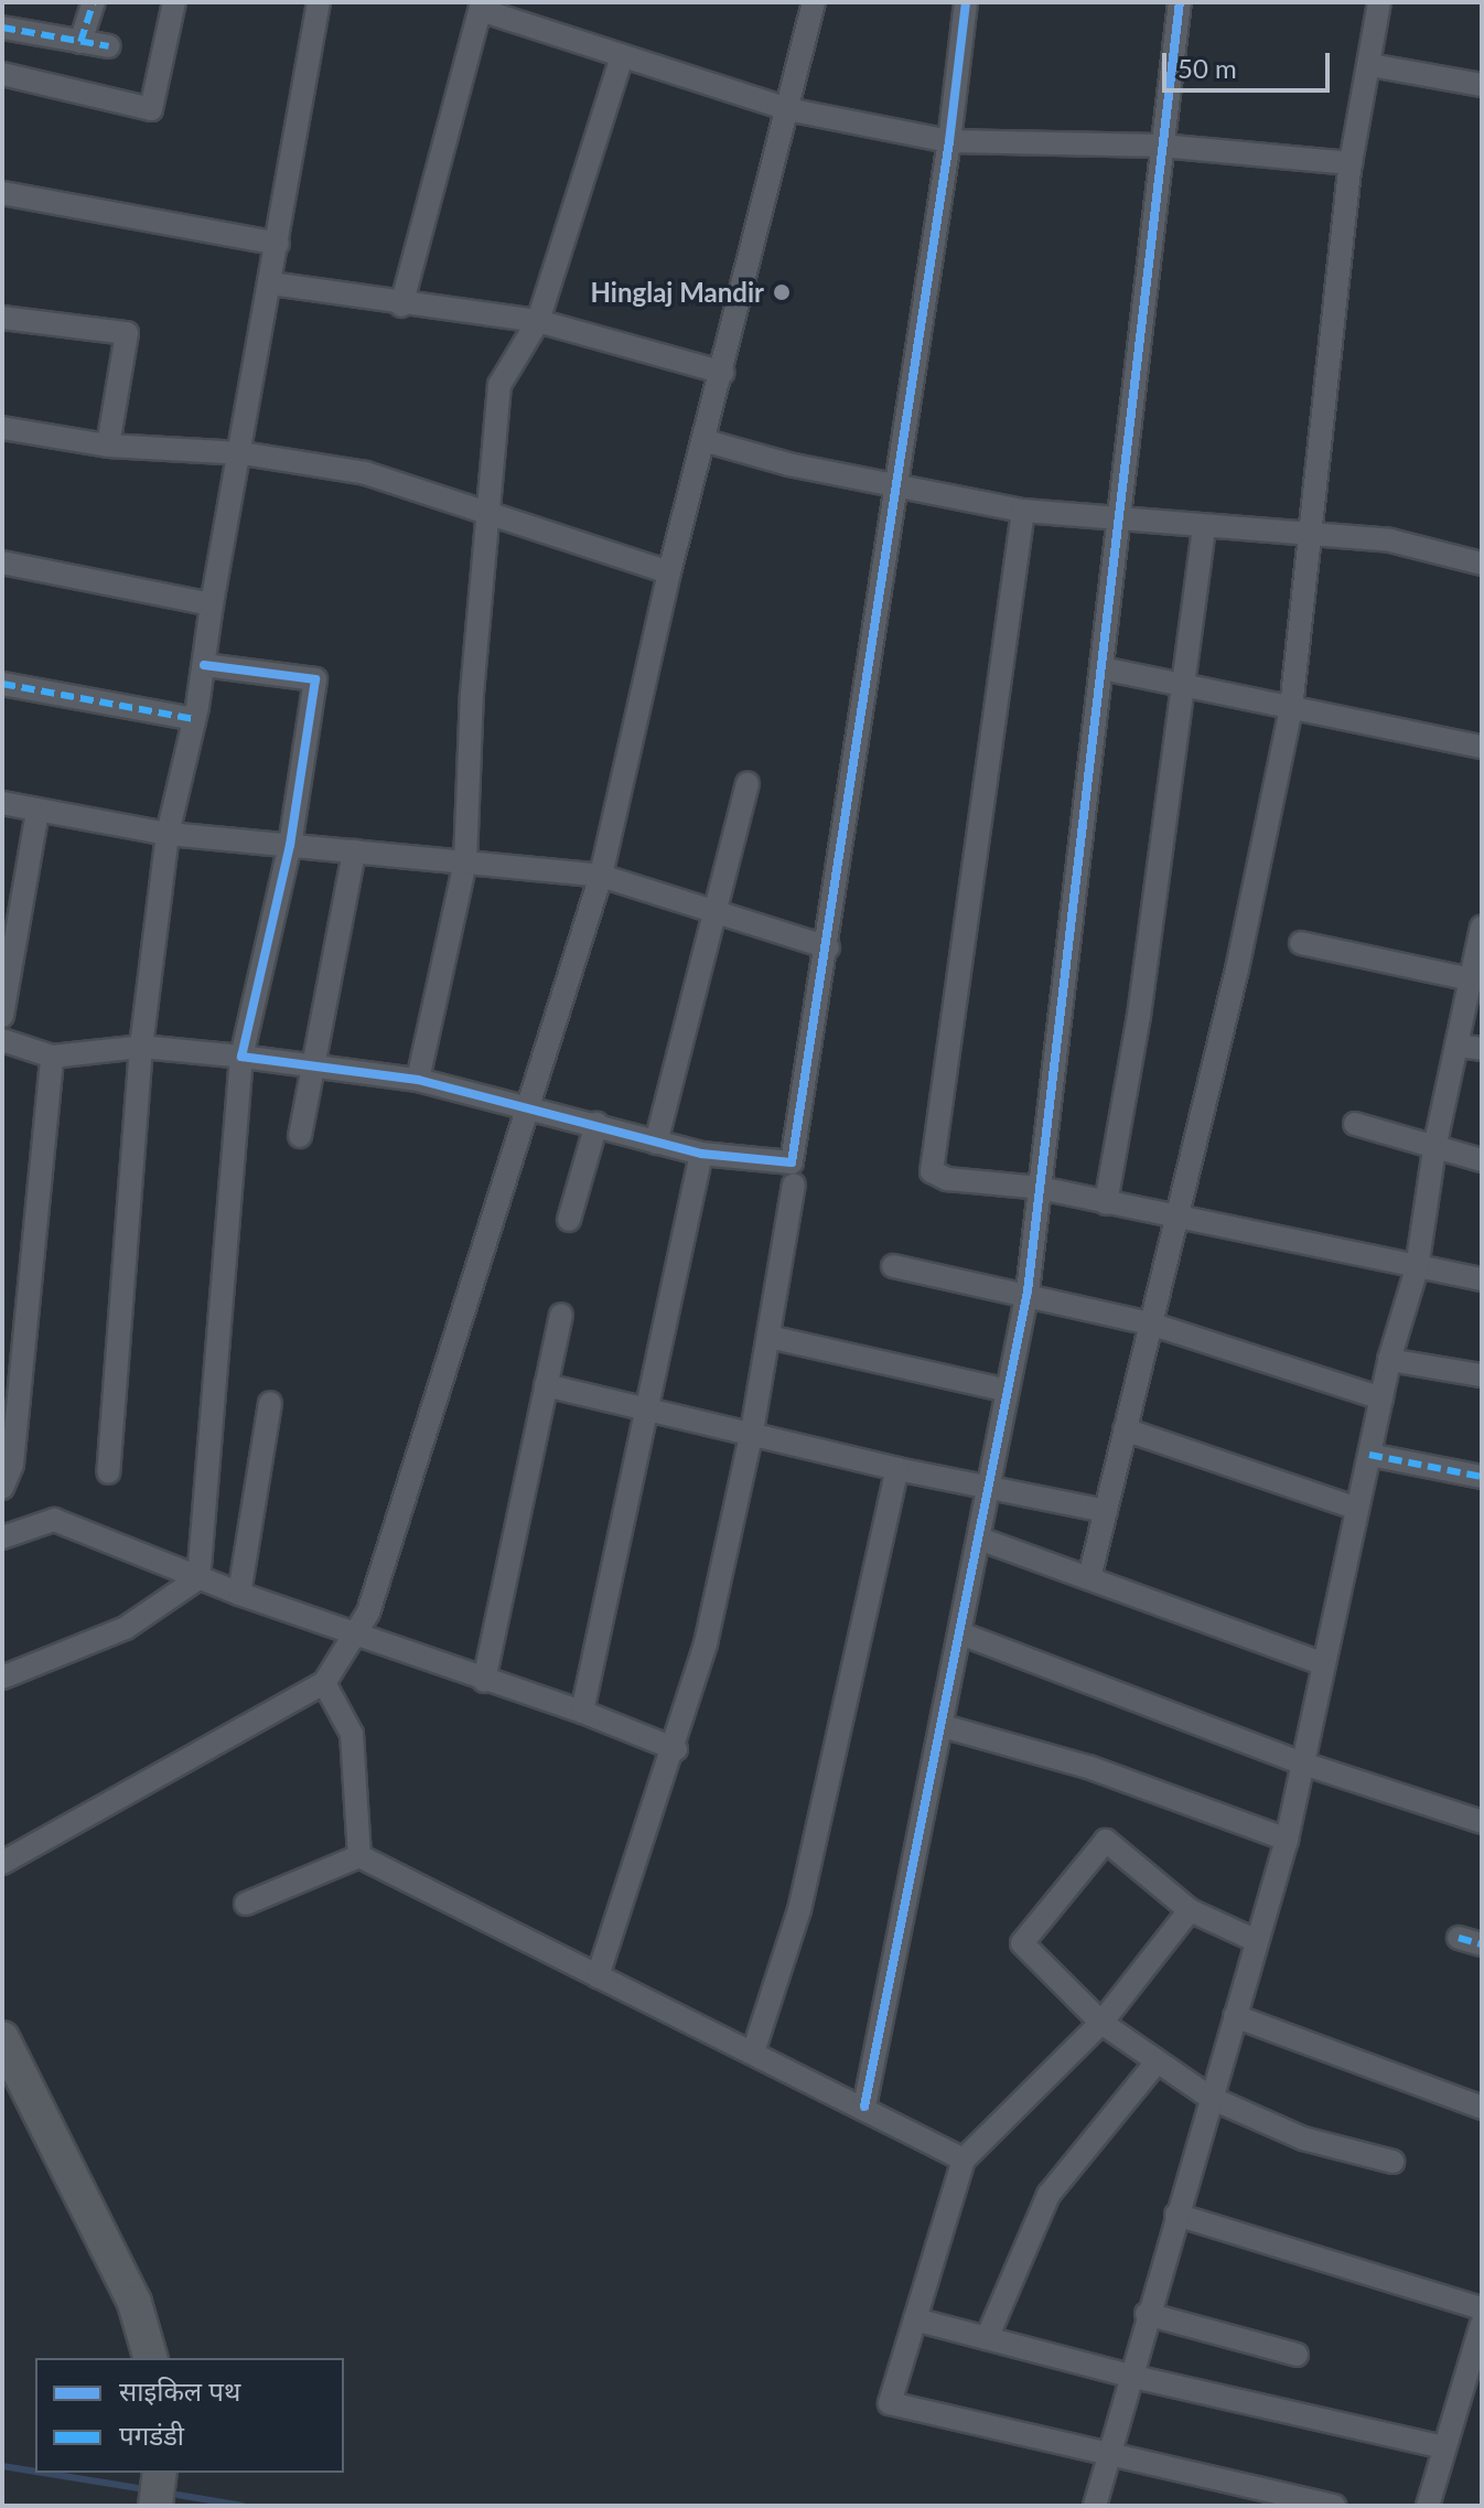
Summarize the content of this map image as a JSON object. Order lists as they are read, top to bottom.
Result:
{
  "places": ["Hinglaj Mandir"],
  "legend": ["साइकिल पथ", "पगडंडी"],
  "scale_bar": "50 m"
}
